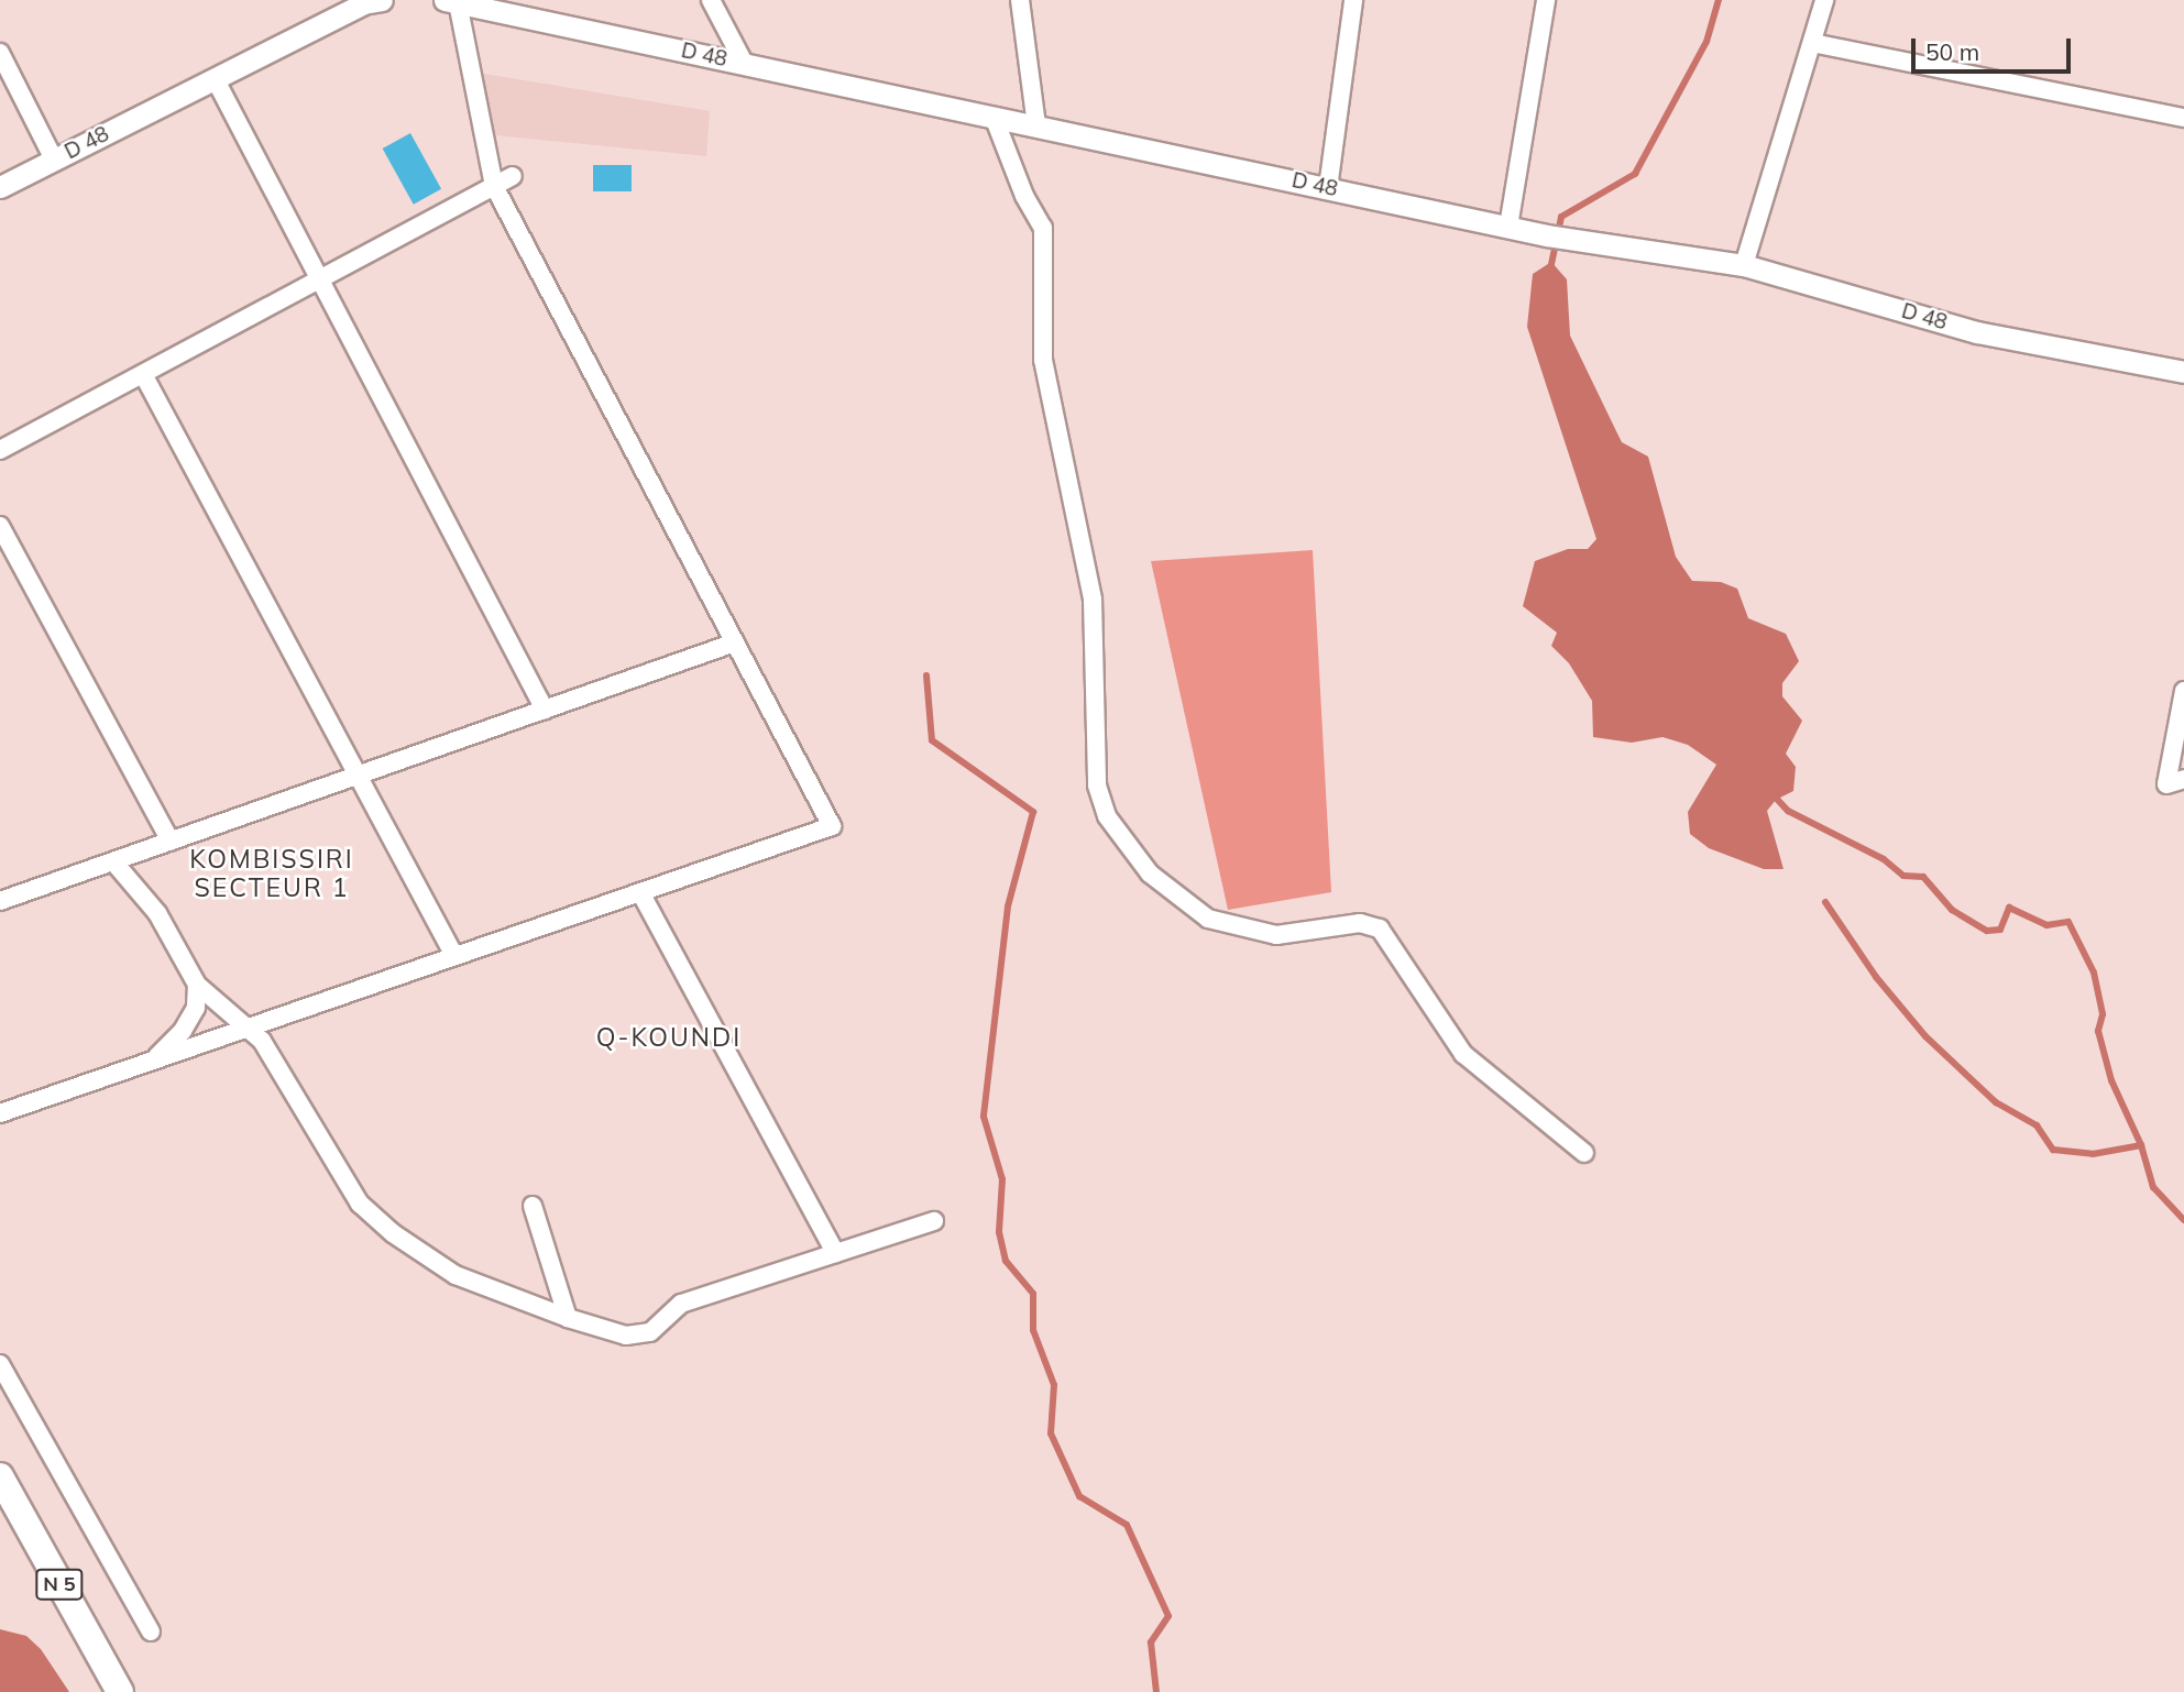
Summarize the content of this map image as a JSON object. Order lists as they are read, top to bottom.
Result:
{
  "streets": {
    "highway": ["N 5"],
    "street": ["D 48"]
  },
  "districts": ["KOMBISSIRI SECTEUR 1", "Q-KOUNDI"],
  "scale_bar": "50 m"
}
